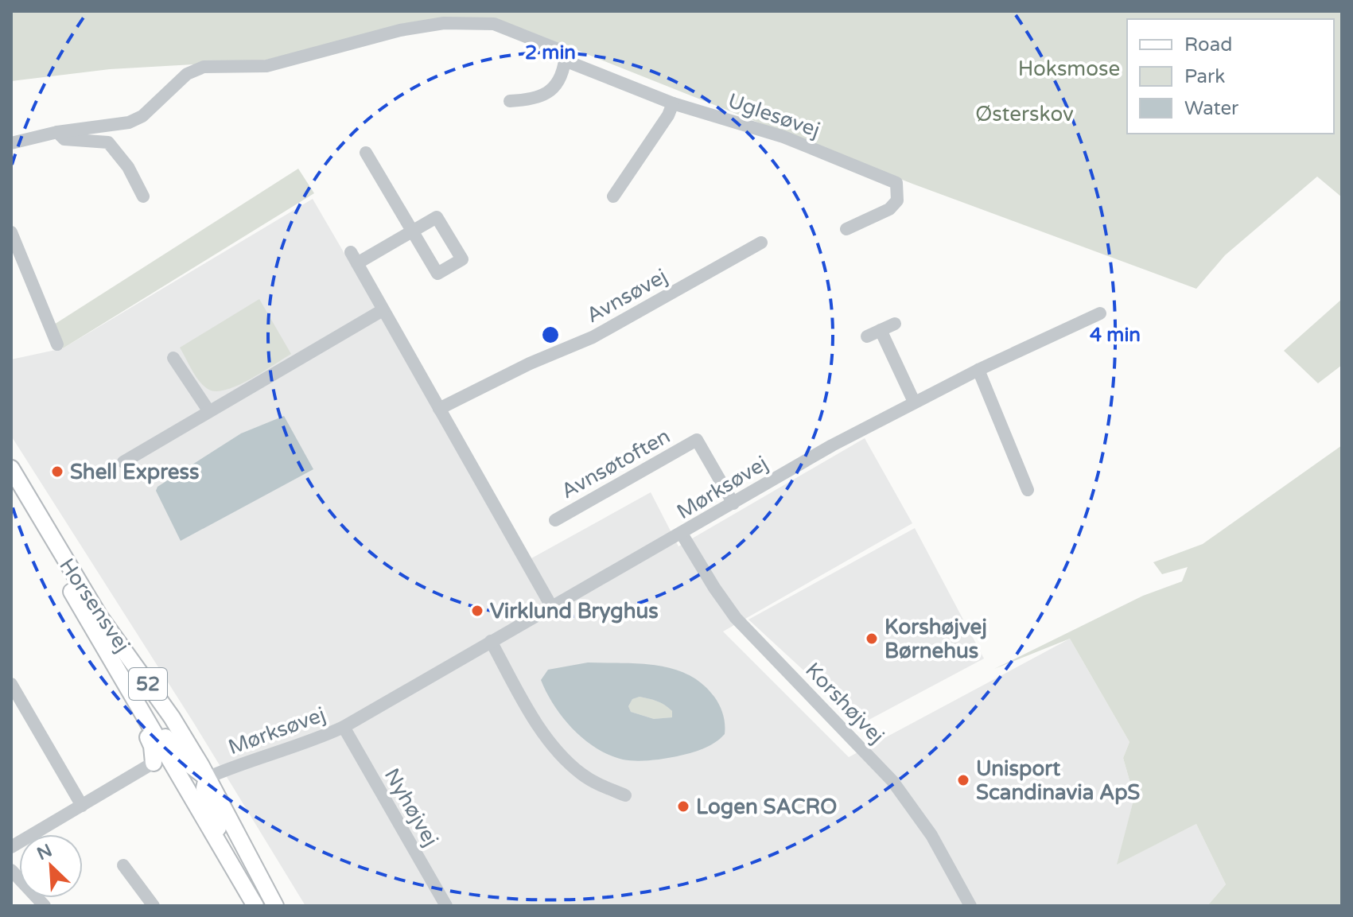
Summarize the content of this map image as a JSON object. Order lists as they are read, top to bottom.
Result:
{
  "streets": {
    "main road": ["Horsensvej", "52"],
    "street": [
      "Uglesøvej",
      "Avnsøvej",
      "Avnsøtoften",
      "Mørksøvej",
      "Korshøjvej",
      "Nyhøjvej"
    ]
  },
  "crossings": [
    ["Avnsøtoften", "Mørksøvej"],
    ["Mørksøvej", "Horsensvej"],
    ["Mørksøvej", "52"],
    ["Mørksøvej", "Korshøjvej"],
    ["Mørksøvej", "Nyhøjvej"],
    ["Horsensvej", "52"]
  ],
  "parks": ["Hoksmose", "Østerskov"],
  "places": [
    "Shell Express",
    "Virklund Bryghus",
    "Korshøjvej Børnehus",
    "Unisport Scandinavia ApS",
    "Logen SACRO"
  ],
  "legend": ["Road", "Park", "Water"],
  "north": "top left",
  "rings": ["2 min", "4 min"]
}
